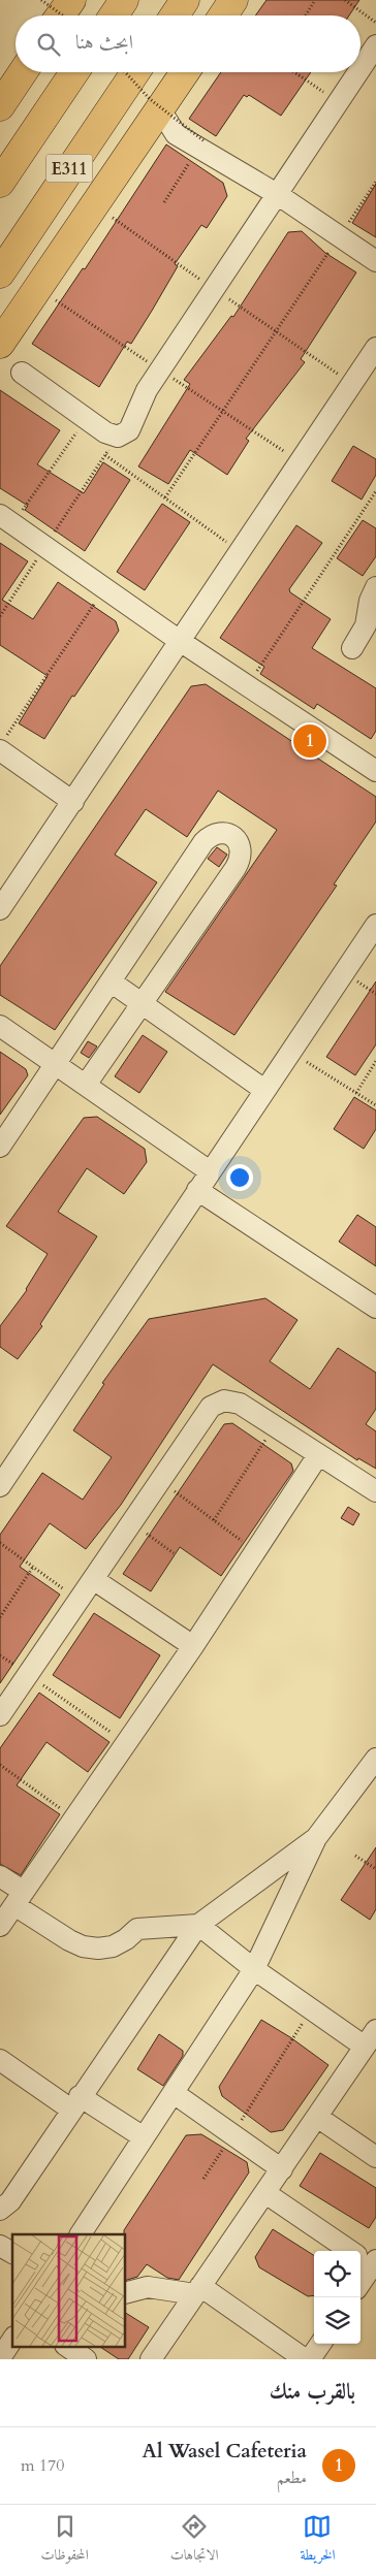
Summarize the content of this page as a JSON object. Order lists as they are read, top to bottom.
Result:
{
  "streets": {
    "highway": ["E311"]
  },
  "page": {
    "search": "ابحث هنا",
    "pins": "1",
    "heading": "بالقرب منك",
    "list": [
      {
        "mark": "1",
        "name": "Al Wasel Cafeteria",
        "note": "مطعم",
        "value": "170 m"
      }
    ],
    "nav": ["الخريطة", "الاتجاهات", "المحفوظات"]
  }
}
